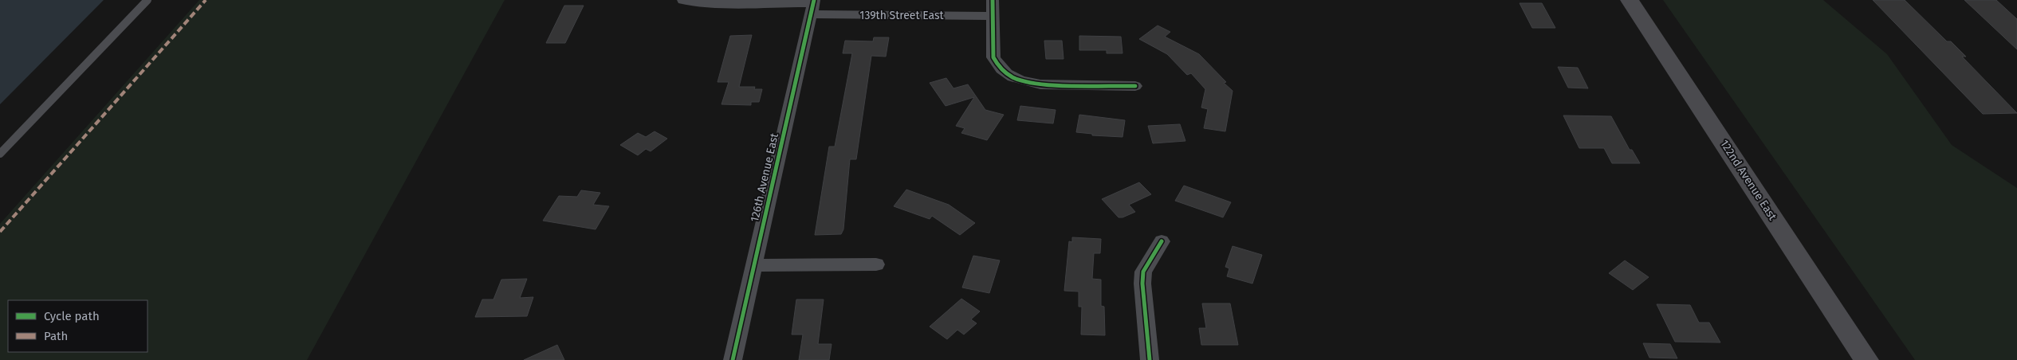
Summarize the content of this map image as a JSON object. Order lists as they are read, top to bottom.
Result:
{
  "streets": {
    "main road": ["122nd Avenue East"],
    "street": ["139th Street East", "126th Avenue East"]
  },
  "crossings": [
    ["139th Street East", "126th Avenue East"]
  ],
  "legend": ["Cycle path", "Path"]
}
